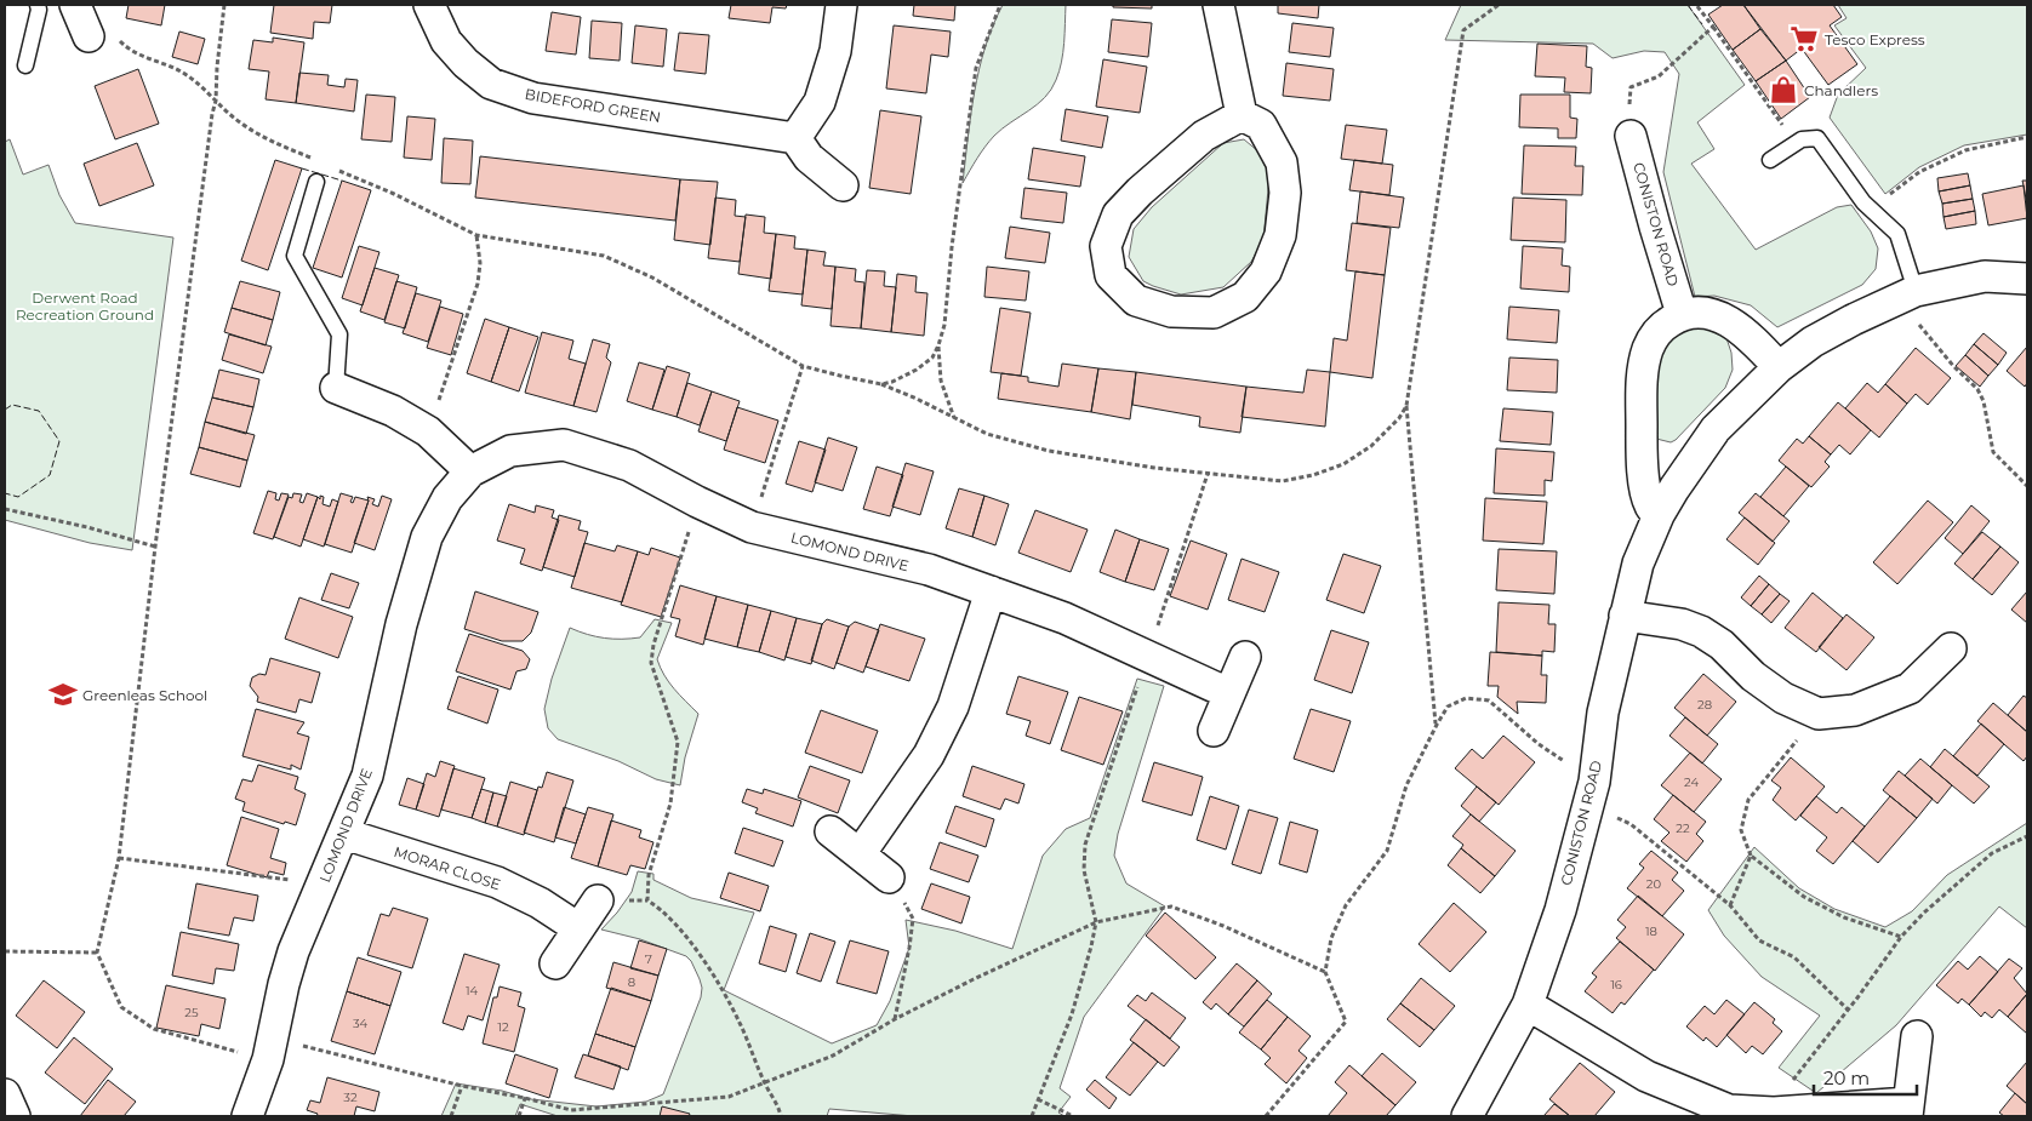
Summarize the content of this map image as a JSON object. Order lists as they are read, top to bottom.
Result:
{
  "streets": {
    "street": [
      "BIDEFORD GREEN",
      "CONISTON ROAD",
      "LOMOND DRIVE",
      "MORAR CLOSE"
    ]
  },
  "crossings": [
    ["LOMOND DRIVE", "MORAR CLOSE"]
  ],
  "parks": ["Derwent Road Recreation Ground"],
  "places": {
    "supermarket": ["Tesco Express"],
    "shop": ["Chandlers"],
    "school or university": ["Greenleas School"]
  },
  "house_numbers": [
    "28",
    "24",
    "22",
    "20",
    "18",
    "7",
    "8",
    "16",
    "14",
    "25",
    "34",
    "12",
    "32"
  ],
  "scale_bar": "20 m"
}
